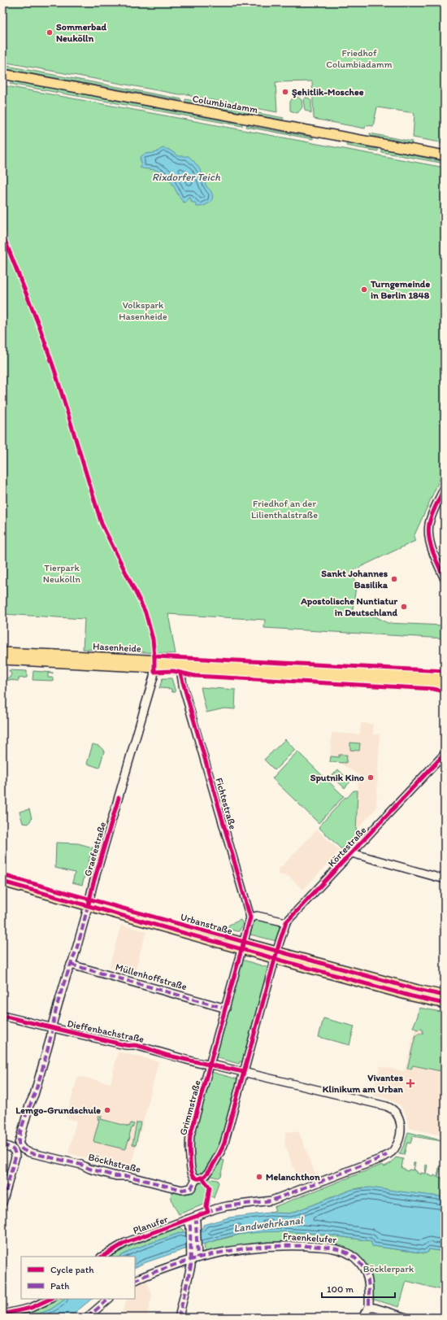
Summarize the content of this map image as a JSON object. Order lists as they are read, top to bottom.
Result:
{
  "streets": {
    "main road": ["Columbiadamm", "Hasenheide", "Urbanstraße"],
    "street": [
      "Fichtestraße",
      "Körtestraße",
      "Graefestraße",
      "Müllenhoffstraße",
      "Dieffenbachstraße",
      "Grimmstraße",
      "Böckhstraße",
      "Planufer",
      "Fraenkelufer"
    ]
  },
  "crossings": [
    ["Hasenheide", "Fichtestraße"],
    ["Hasenheide", "Graefestraße"],
    ["Körtestraße", "Urbanstraße"],
    ["Graefestraße", "Urbanstraße"],
    ["Graefestraße", "Müllenhoffstraße"],
    ["Graefestraße", "Dieffenbachstraße"],
    ["Graefestraße", "Böckhstraße"],
    ["Urbanstraße", "Grimmstraße"],
    ["Müllenhoffstraße", "Grimmstraße"],
    ["Dieffenbachstraße", "Grimmstraße"],
    ["Dieffenbachstraße", "Planufer"],
    ["Grimmstraße", "Böckhstraße"]
  ],
  "water": ["Rixdorfer Teich", "Landwehrkanal"],
  "parks": [
    "Friedhof Columbiadamm",
    "Volkspark Hasenheide",
    "Friedhof an der Lilienthalstraße",
    "Tierpark Neukölln",
    "Böcklerpark"
  ],
  "places": {
    "other": [
      "Sommerbad Neukölln",
      "Şehitlik-Moschee",
      "Turngemeinde in Berlin 1848",
      "Sankt Johannes Basilika",
      "Apostolische Nuntiatur in Deutschland",
      "Sputnik Kino",
      "Lemgo-Grundschule",
      "Melanchthon"
    ],
    "health": ["Vivantes Klinikum am Urban"]
  },
  "legend": ["Cycle path", "Path"],
  "scale_bar": "100 m"
}
